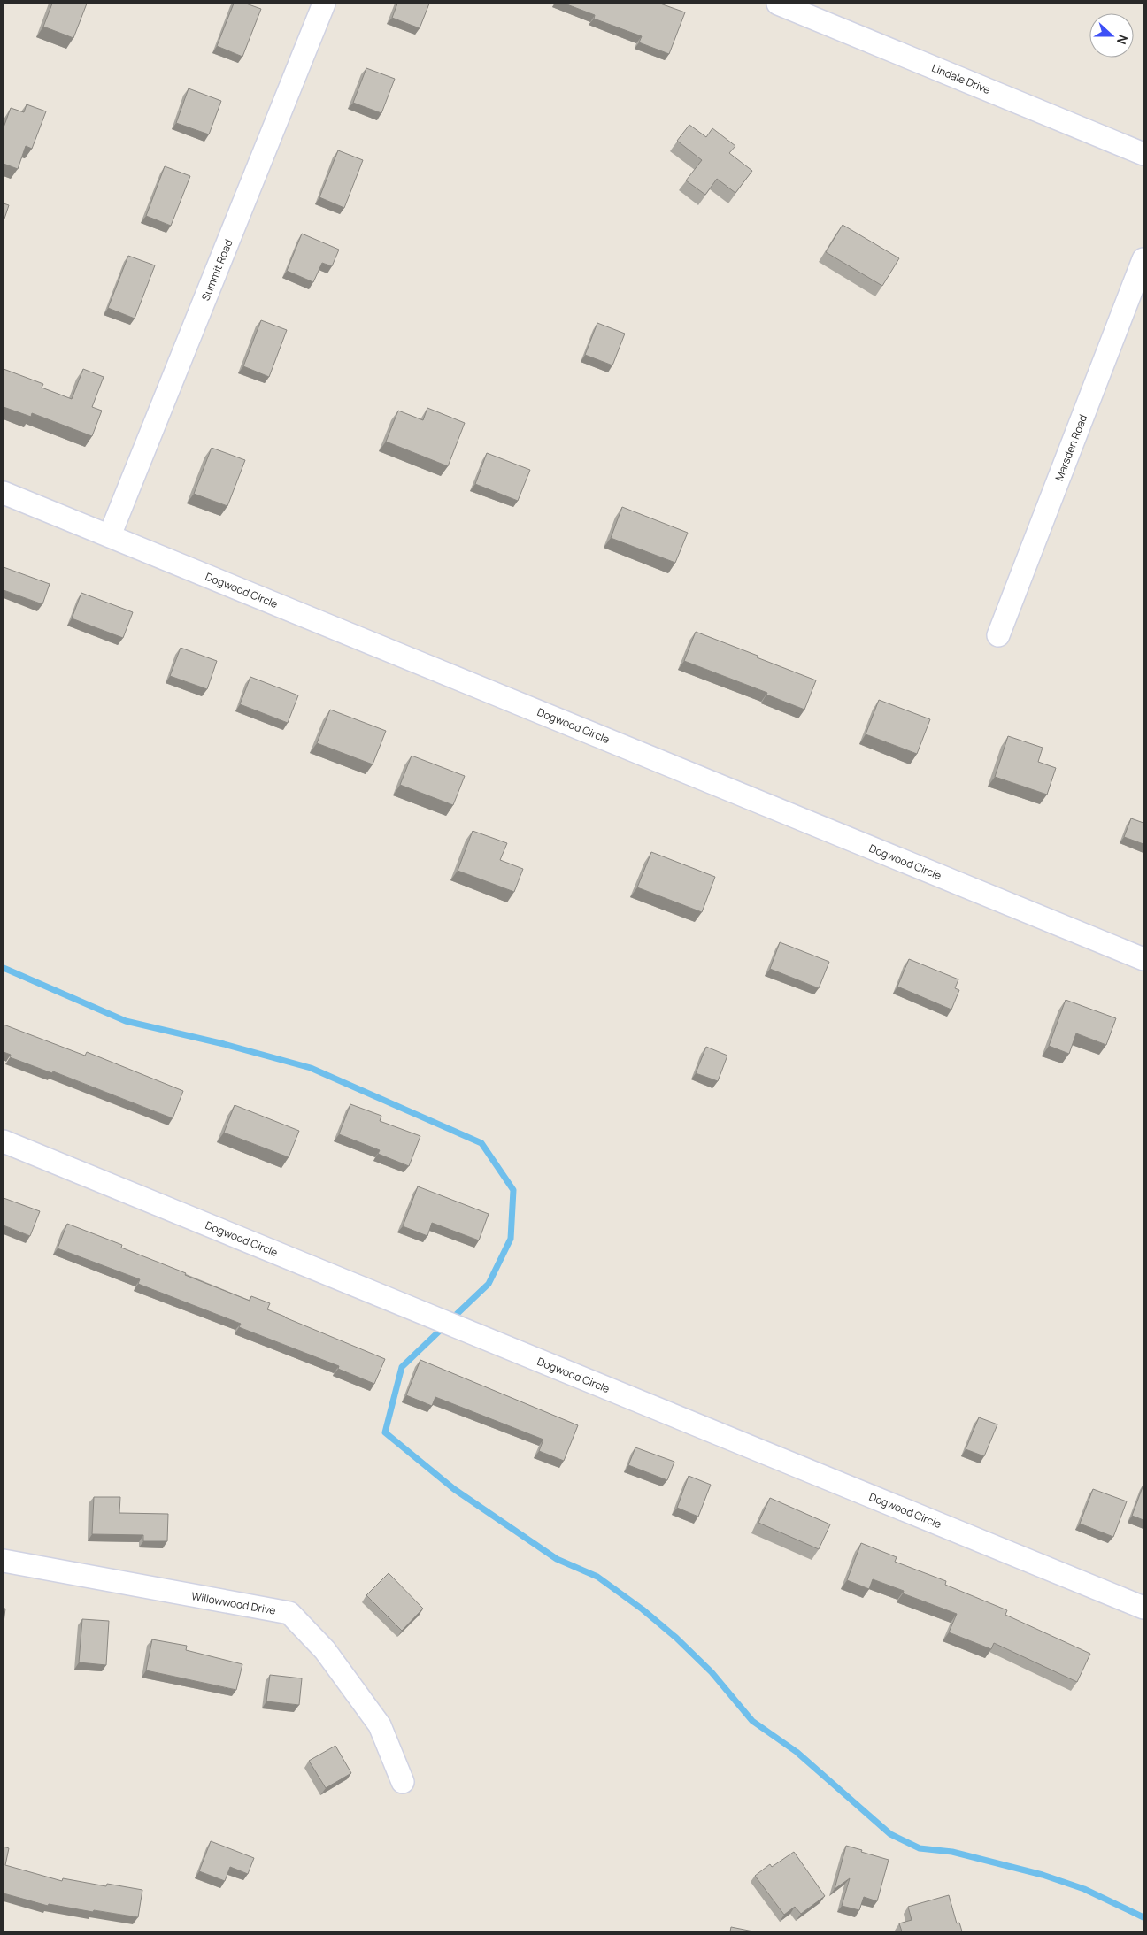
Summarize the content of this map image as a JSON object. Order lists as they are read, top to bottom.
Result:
{
  "streets": {
    "street": [
      "Lindale Drive",
      "Summit Road",
      "Marsden Road",
      "Dogwood Circle",
      "Willowwood Drive"
    ]
  },
  "crossings": [
    ["Summit Road", "Dogwood Circle"]
  ],
  "north": "right"
}
